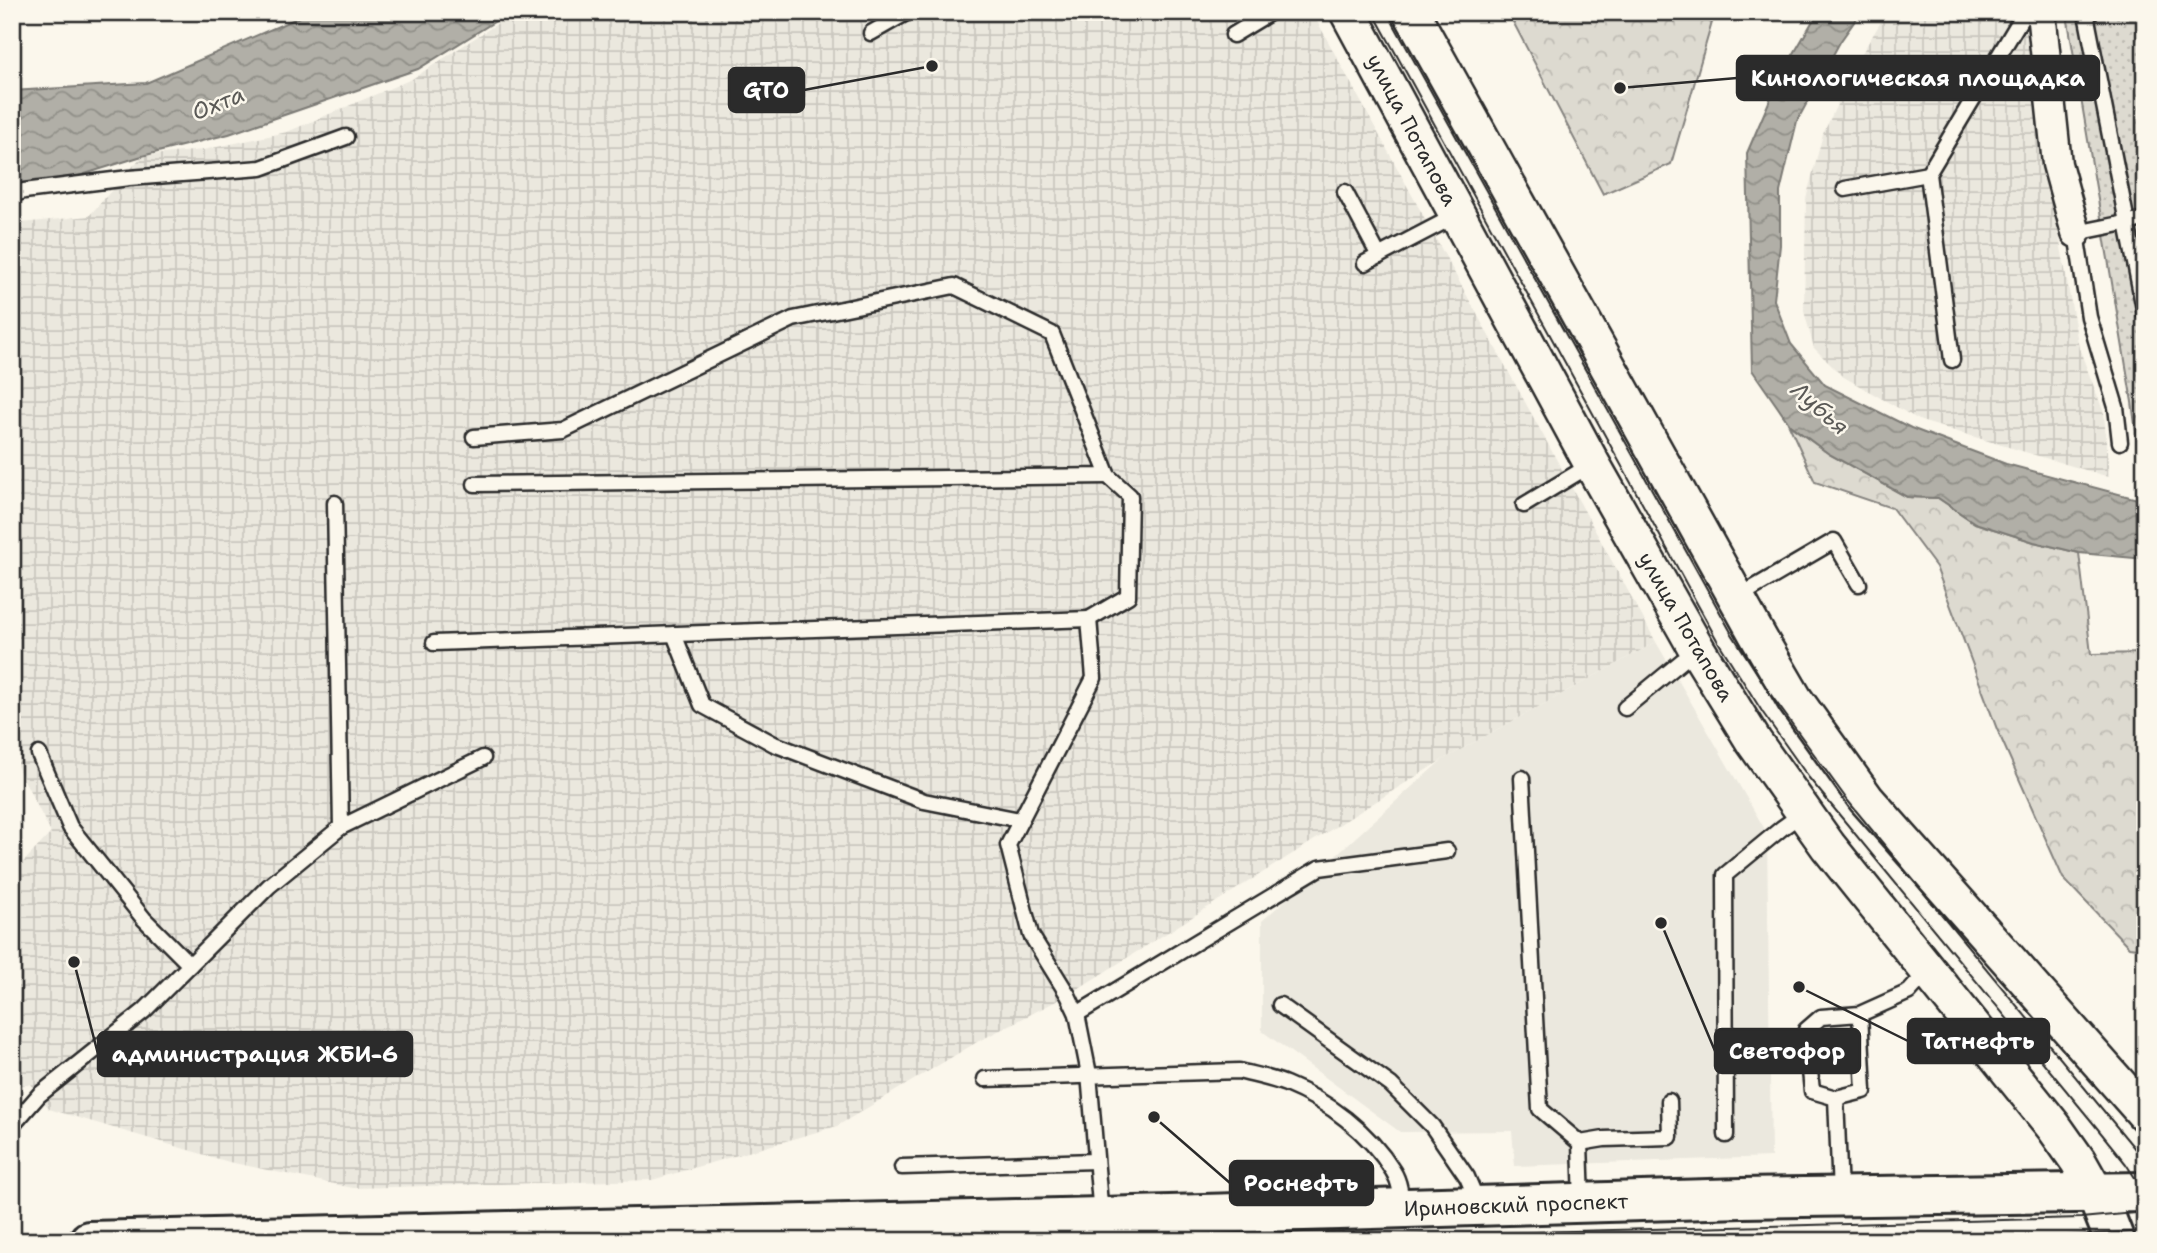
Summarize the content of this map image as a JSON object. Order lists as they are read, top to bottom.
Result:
{
  "streets": {
    "main road": ["Ириновский проспект"],
    "street": ["улица Потапова"]
  },
  "crossings": [
    ["улица Потапова", "Ириновский проспект"]
  ],
  "water": ["Охта", "Лубья"],
  "places": [
    "GTO",
    "Кинологическая площадка",
    "Светофор",
    "администрация ЖБИ-6",
    "Татнефть",
    "Роснефть"
  ]
}
